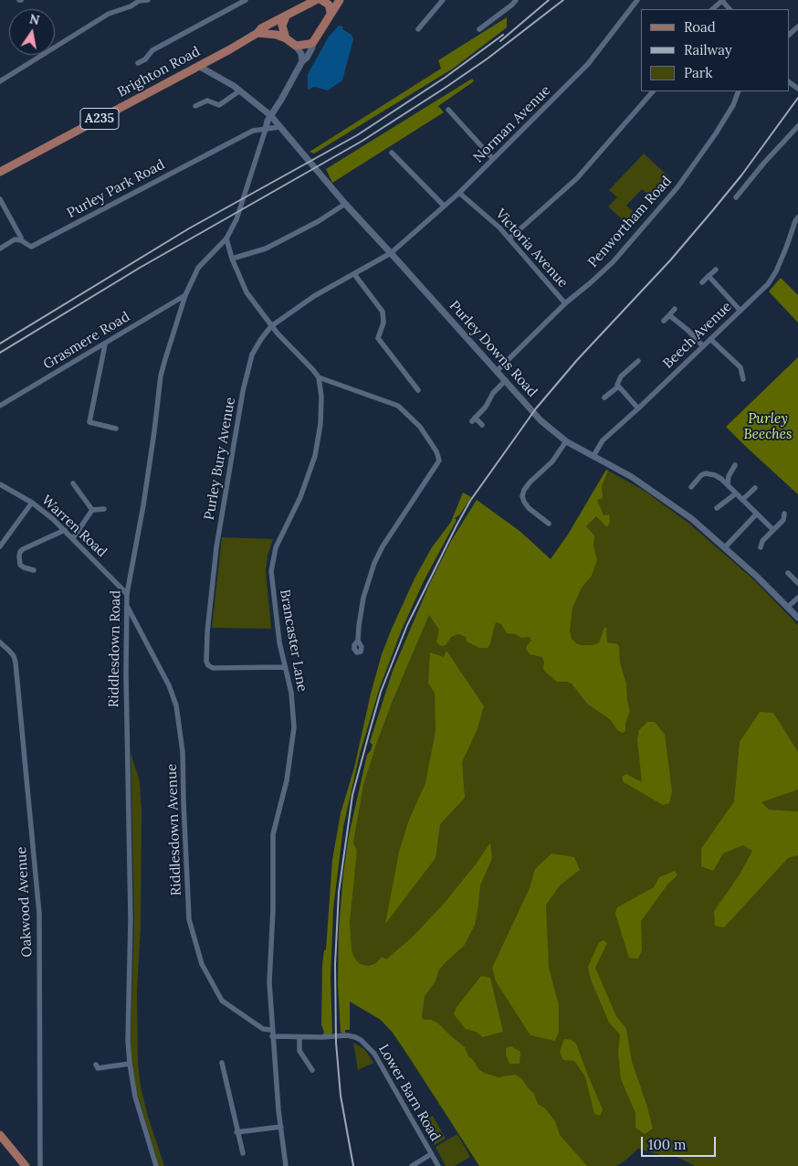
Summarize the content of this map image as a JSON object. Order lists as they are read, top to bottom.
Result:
{
  "streets": {
    "main road": ["Brighton Road", "A235"],
    "street": [
      "Norman Avenue",
      "Purley Park Road",
      "Penwortham Road",
      "Victoria Avenue",
      "Beech Avenue",
      "Grasmere Road",
      "Purley Downs Road",
      "Purley Bury Avenue",
      "Warren Road",
      "Brancaster Lane",
      "Riddlesdown Road",
      "Riddlesdown Avenue",
      "Oakwood Avenue",
      "Lower Barn Road"
    ]
  },
  "crossings": [
    ["Brighton Road", "Purley Downs Road"],
    ["Norman Avenue", "Victoria Avenue"],
    ["Norman Avenue", "Purley Downs Road"],
    ["Norman Avenue", "Purley Bury Avenue"],
    ["Purley Park Road", "Riddlesdown Road"],
    ["Penwortham Road", "Victoria Avenue"],
    ["Penwortham Road", "Purley Downs Road"],
    ["Beech Avenue", "Purley Downs Road"],
    ["Grasmere Road", "Riddlesdown Road"],
    ["Purley Downs Road", "Purley Bury Avenue"],
    ["Purley Downs Road", "Riddlesdown Road"],
    ["Purley Bury Avenue", "Brancaster Lane"],
    ["Warren Road", "Riddlesdown Road"],
    ["Brancaster Lane", "Riddlesdown Avenue"],
    ["Brancaster Lane", "Lower Barn Road"],
    ["Riddlesdown Road", "Riddlesdown Avenue"],
    ["Riddlesdown Avenue", "Lower Barn Road"]
  ],
  "parks": ["Purley Beeches"],
  "legend": ["Road", "Railway", "Park"],
  "scale_bar": "100 m",
  "north": "top"
}
